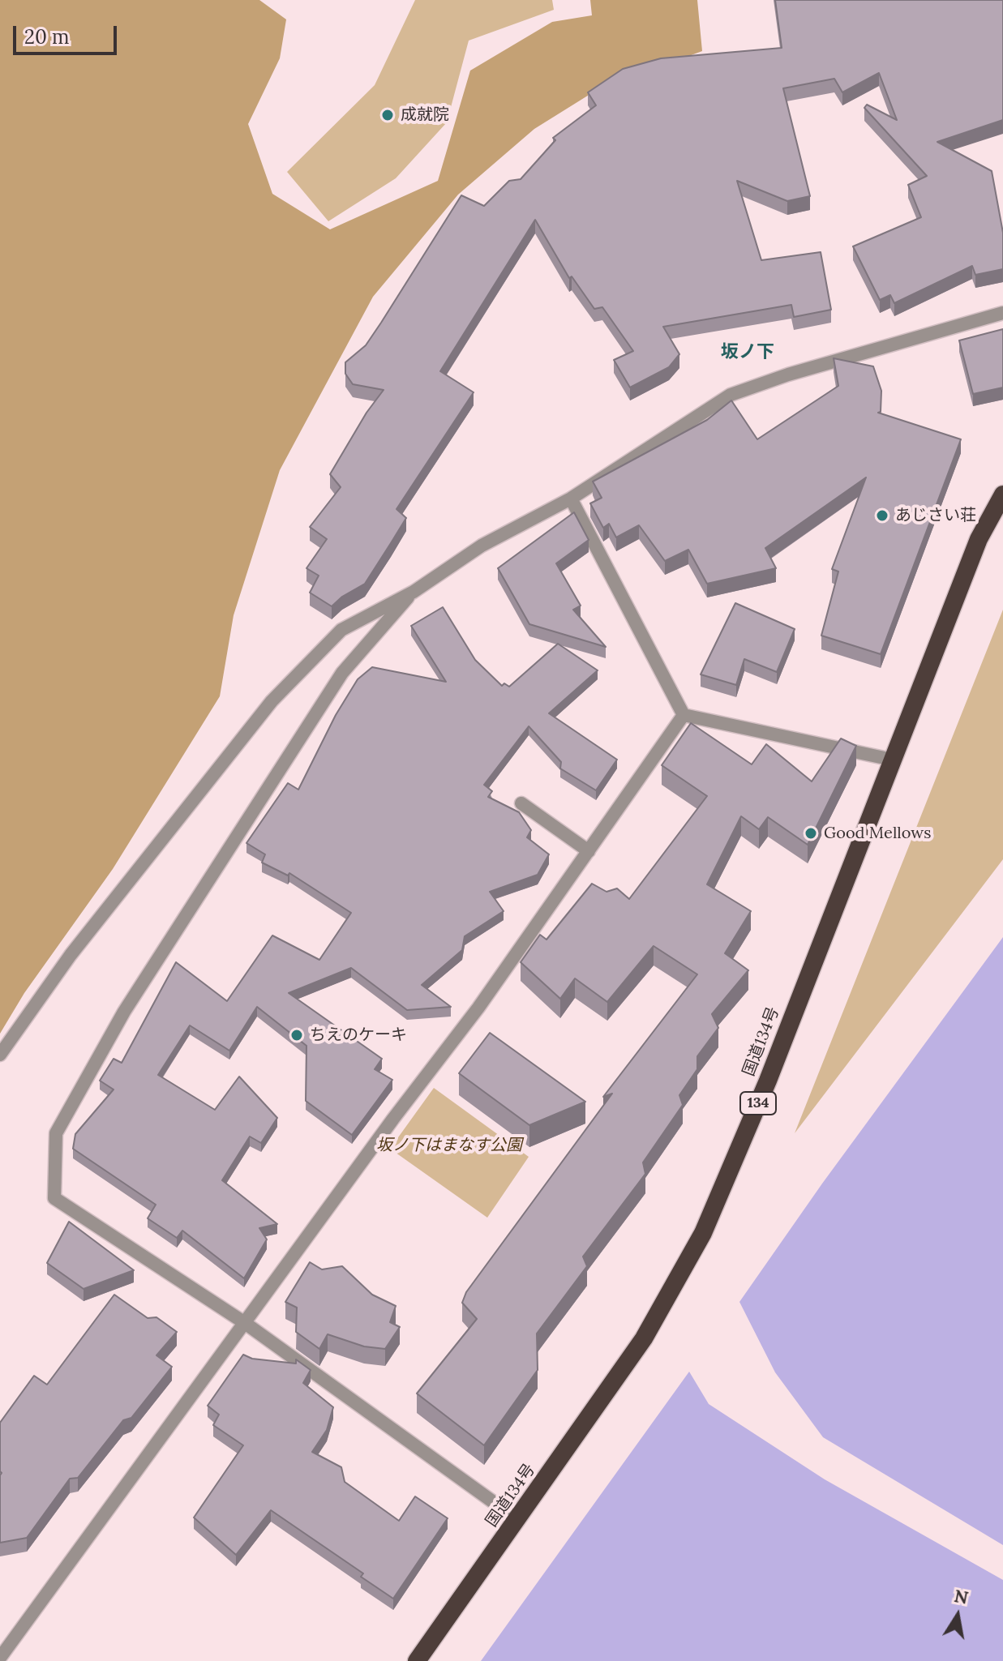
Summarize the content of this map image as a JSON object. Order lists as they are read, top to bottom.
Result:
{
  "streets": {
    "highway": ["国道134号", "134"]
  },
  "districts": ["坂ノ下"],
  "parks": ["坂ノ下はまなす公園"],
  "places": [
    "成就院",
    "あじさい荘",
    "Good Mellows",
    "ちえのケーキ"
  ],
  "scale_bar": "20 m",
  "north": "top"
}
